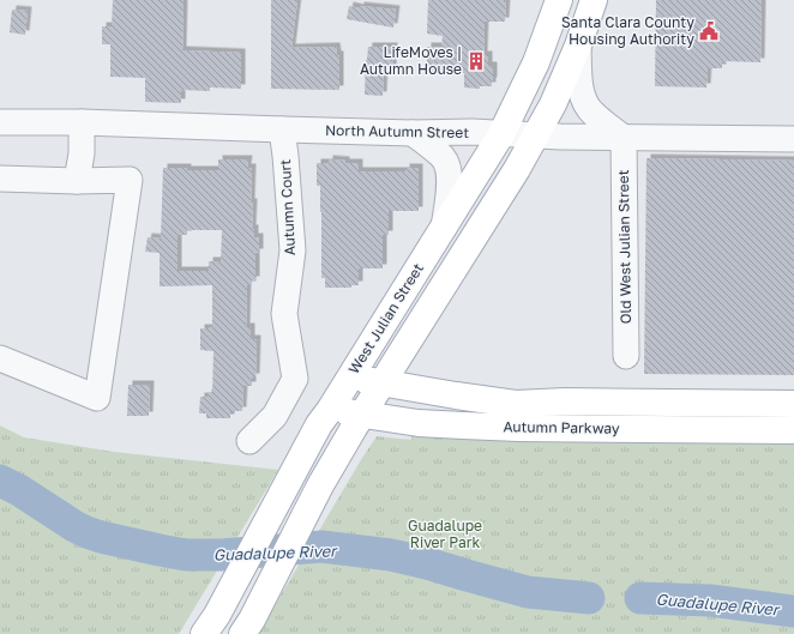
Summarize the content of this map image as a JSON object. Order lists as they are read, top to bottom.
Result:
{
  "streets": {
    "main road": ["West Julian Street", "Autumn Parkway"],
    "street": ["North Autumn Street", "Autumn Court", "Old West Julian Street"]
  },
  "crossings": [
    ["North Autumn Street", "Autumn Court"],
    ["North Autumn Street", "Old West Julian Street"],
    ["North Autumn Street", "West Julian Street"],
    ["West Julian Street", "Autumn Parkway"]
  ],
  "water": ["Guadalupe River"],
  "parks": ["Guadalupe River Park"],
  "places": {
    "public building": ["Santa Clara County Housing Authority"],
    "building": ["LifeMoves | Autumn House"]
  }
}
